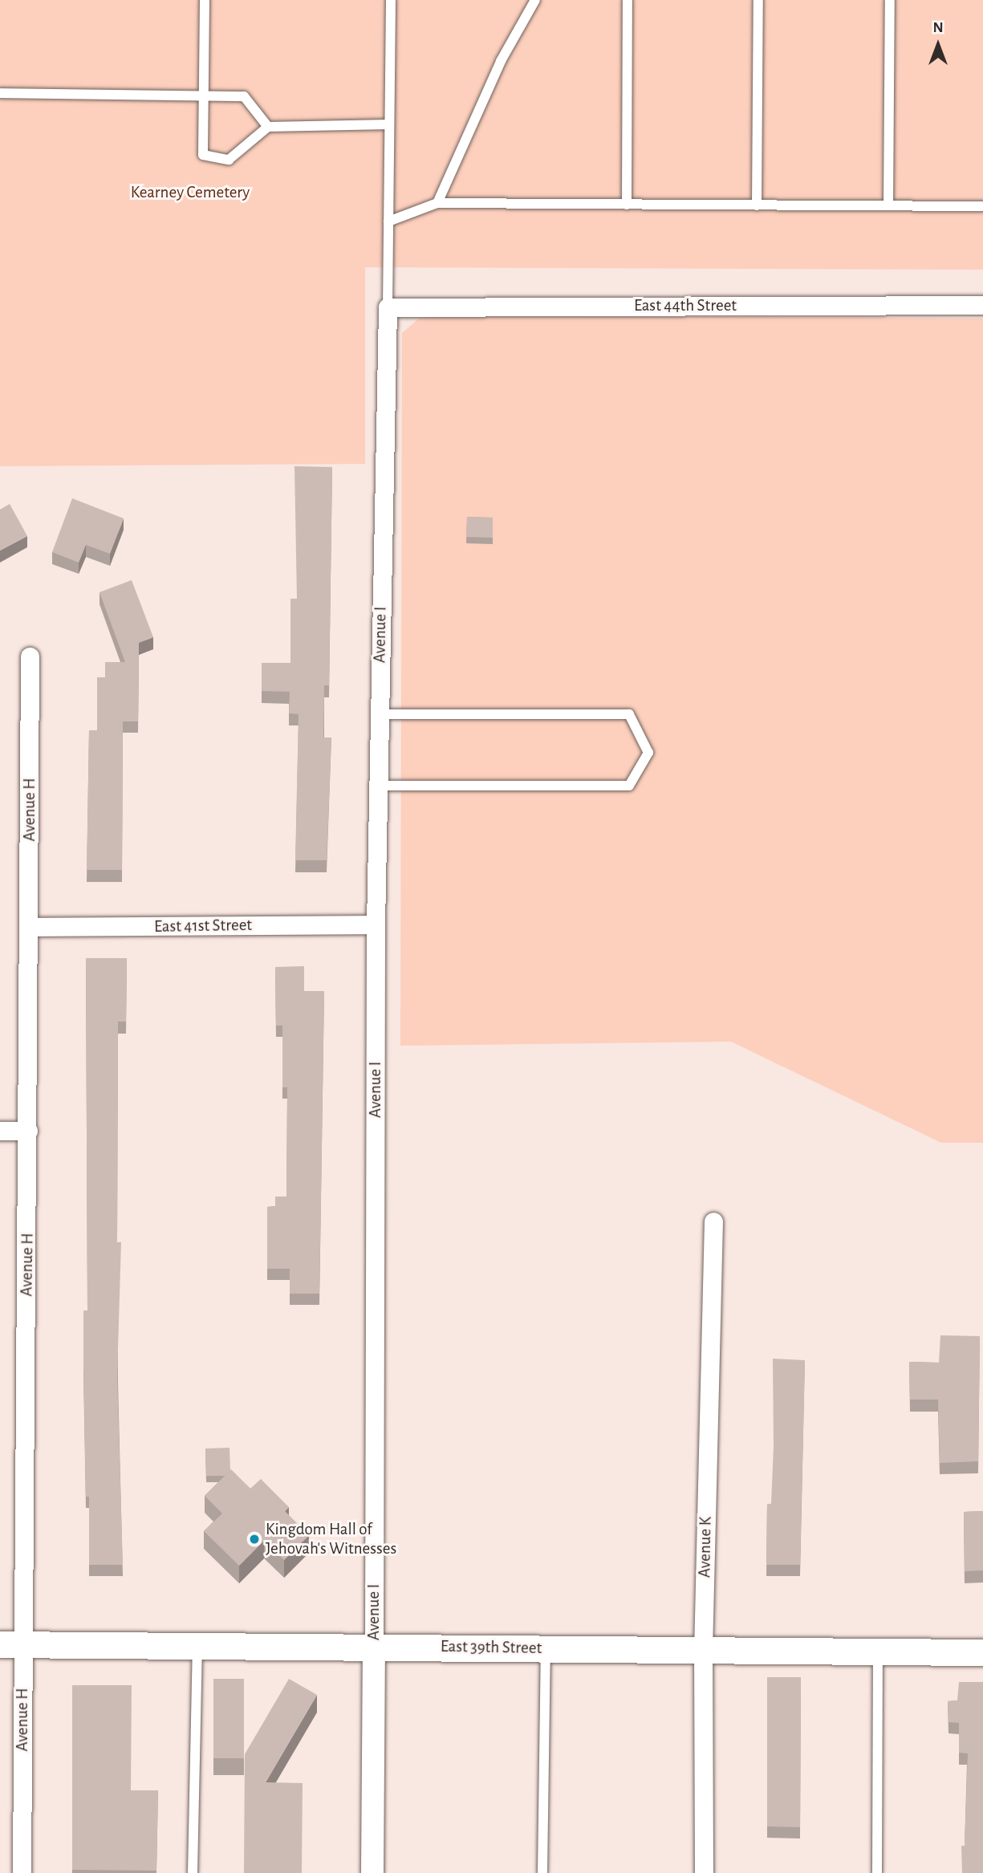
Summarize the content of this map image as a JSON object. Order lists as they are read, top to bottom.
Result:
{
  "streets": {
    "main road": ["East 39th Street"],
    "street": [
      "East 44th Street",
      "Avenue I",
      "Avenue H",
      "East 41st Street",
      "Avenue K"
    ]
  },
  "crossings": [
    ["East 44th Street", "Avenue I"],
    ["Avenue I", "East 41st Street"],
    ["Avenue I", "East 39th Street"],
    ["Avenue H", "East 41st Street"],
    ["Avenue H", "East 39th Street"],
    ["Avenue K", "East 39th Street"]
  ],
  "parks": ["Kearney Cemetery"],
  "places": ["Kingdom Hall of Jehovah's Witnesses"],
  "north": "top"
}
